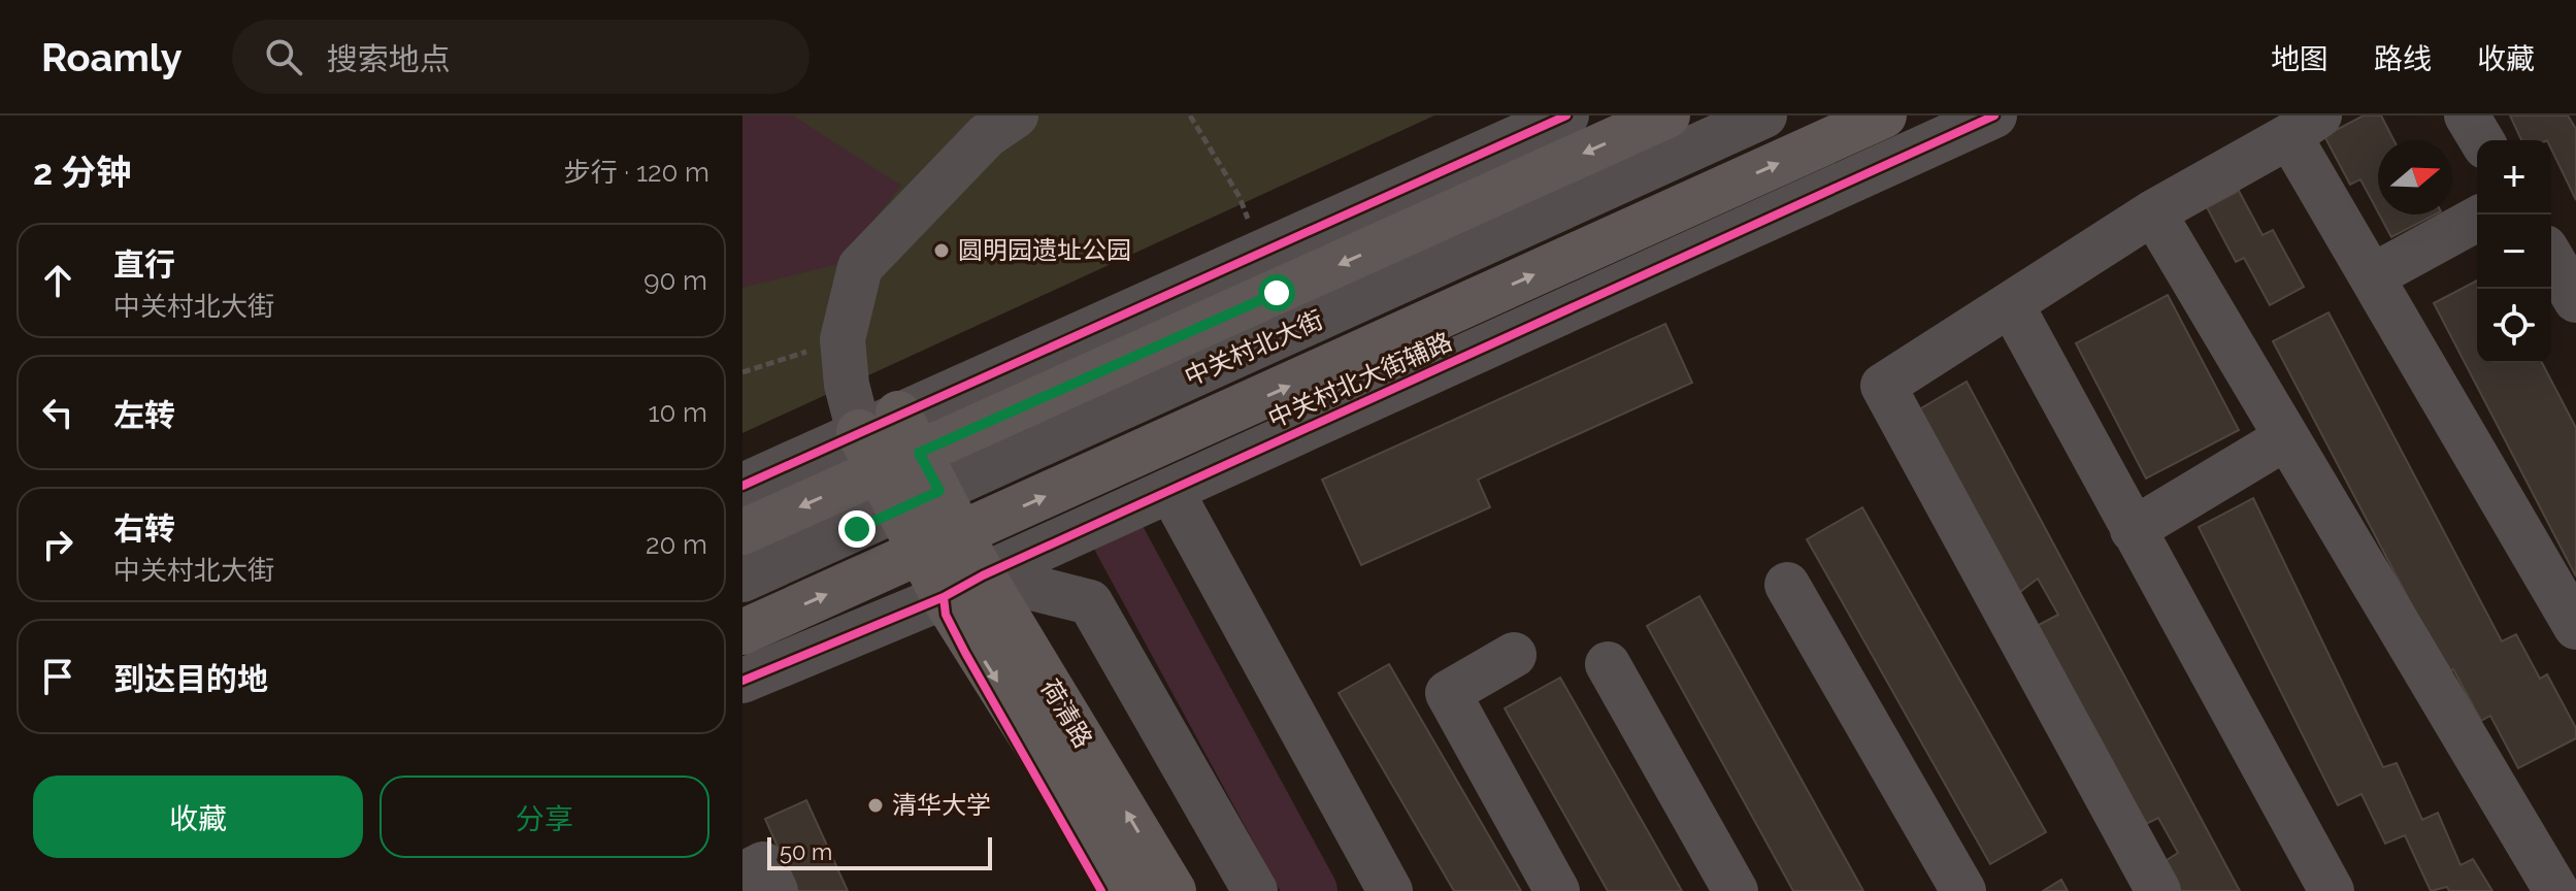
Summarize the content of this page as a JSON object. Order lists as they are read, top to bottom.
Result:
{
  "streets": {
    "main road": ["中关村北大街", "荷清路"],
    "street": ["中关村北大街辅路"]
  },
  "crossings": [
    ["中关村北大街", "荷清路"],
    ["中关村北大街辅路", "荷清路"]
  ],
  "places": ["圆明园遗址公园", "清华大学"],
  "scale_bar": "50 m",
  "north": "right",
  "page": {
    "header": "Roamly",
    "search": "搜索地点",
    "nav": ["地图", "路线", "收藏"],
    "heading": ["2 分钟", "步行 · 120 m"],
    "map_buttons": ["+", "−"],
    "list": [
      ["直行", "中关村北大街", "90 m"],
      ["左转", "10 m"],
      ["右转", "中关村北大街", "20 m"],
      "到达目的地"
    ],
    "buttons": ["收藏", "分享"],
    "scale": "50 m"
  }
}
